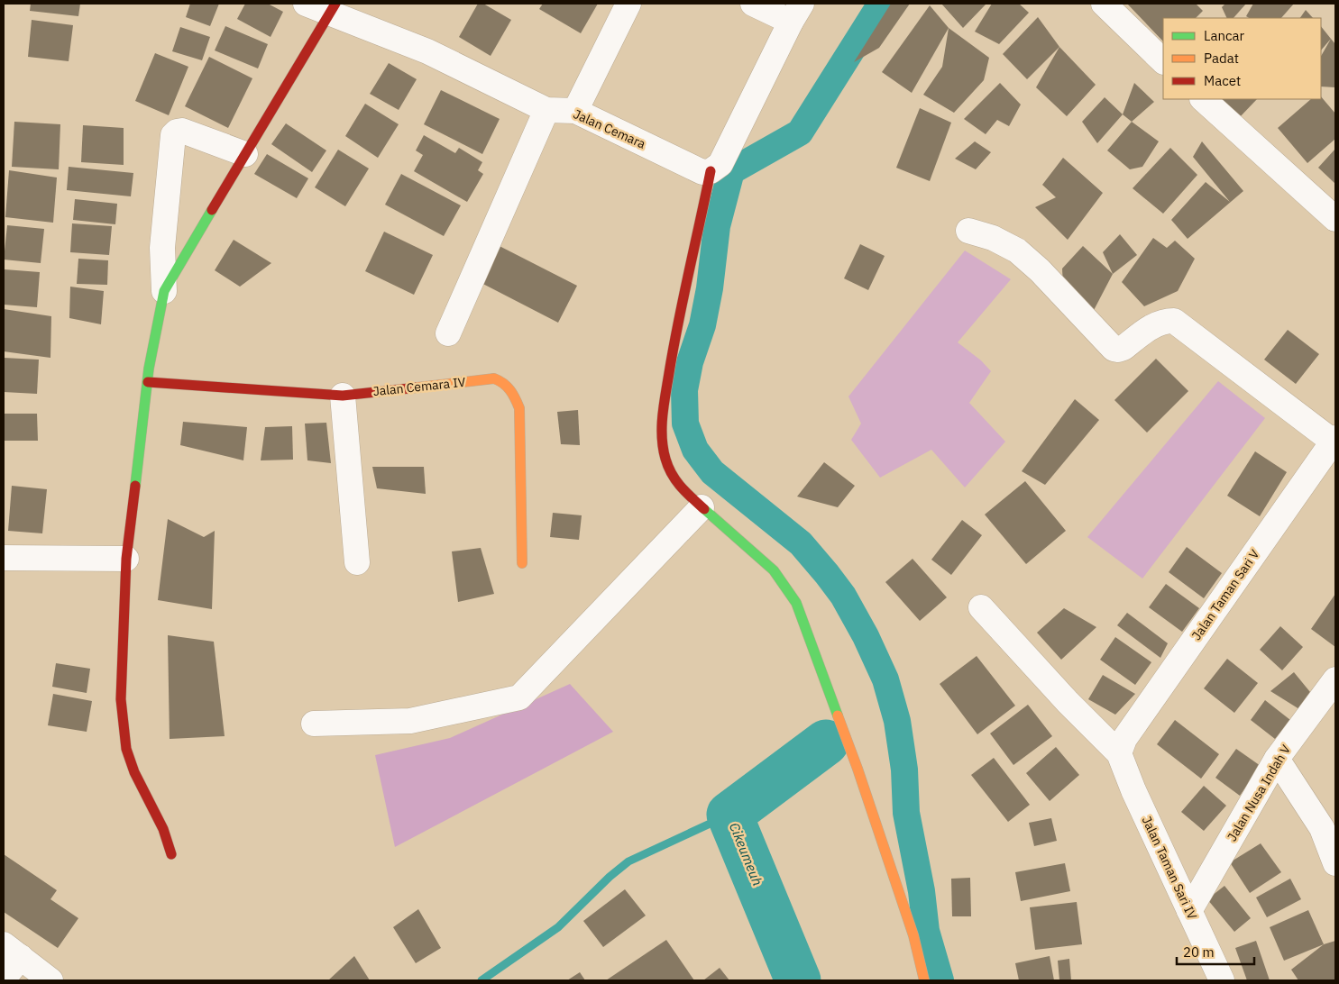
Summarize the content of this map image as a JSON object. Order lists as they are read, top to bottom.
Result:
{
  "streets": {
    "street": [
      "Jalan Cemara",
      "Jalan Cemara IV",
      "Jalan Taman Sari V",
      "Jalan Nusa Indah V",
      "Jalan Taman Sari IV"
    ]
  },
  "crossings": [
    ["Jalan Taman Sari V", "Jalan Taman Sari IV"],
    ["Jalan Nusa Indah V", "Jalan Taman Sari IV"]
  ],
  "water": ["Cikeumeuh"],
  "legend": ["Lancar", "Padat", "Macet"],
  "scale_bar": "20 m"
}
